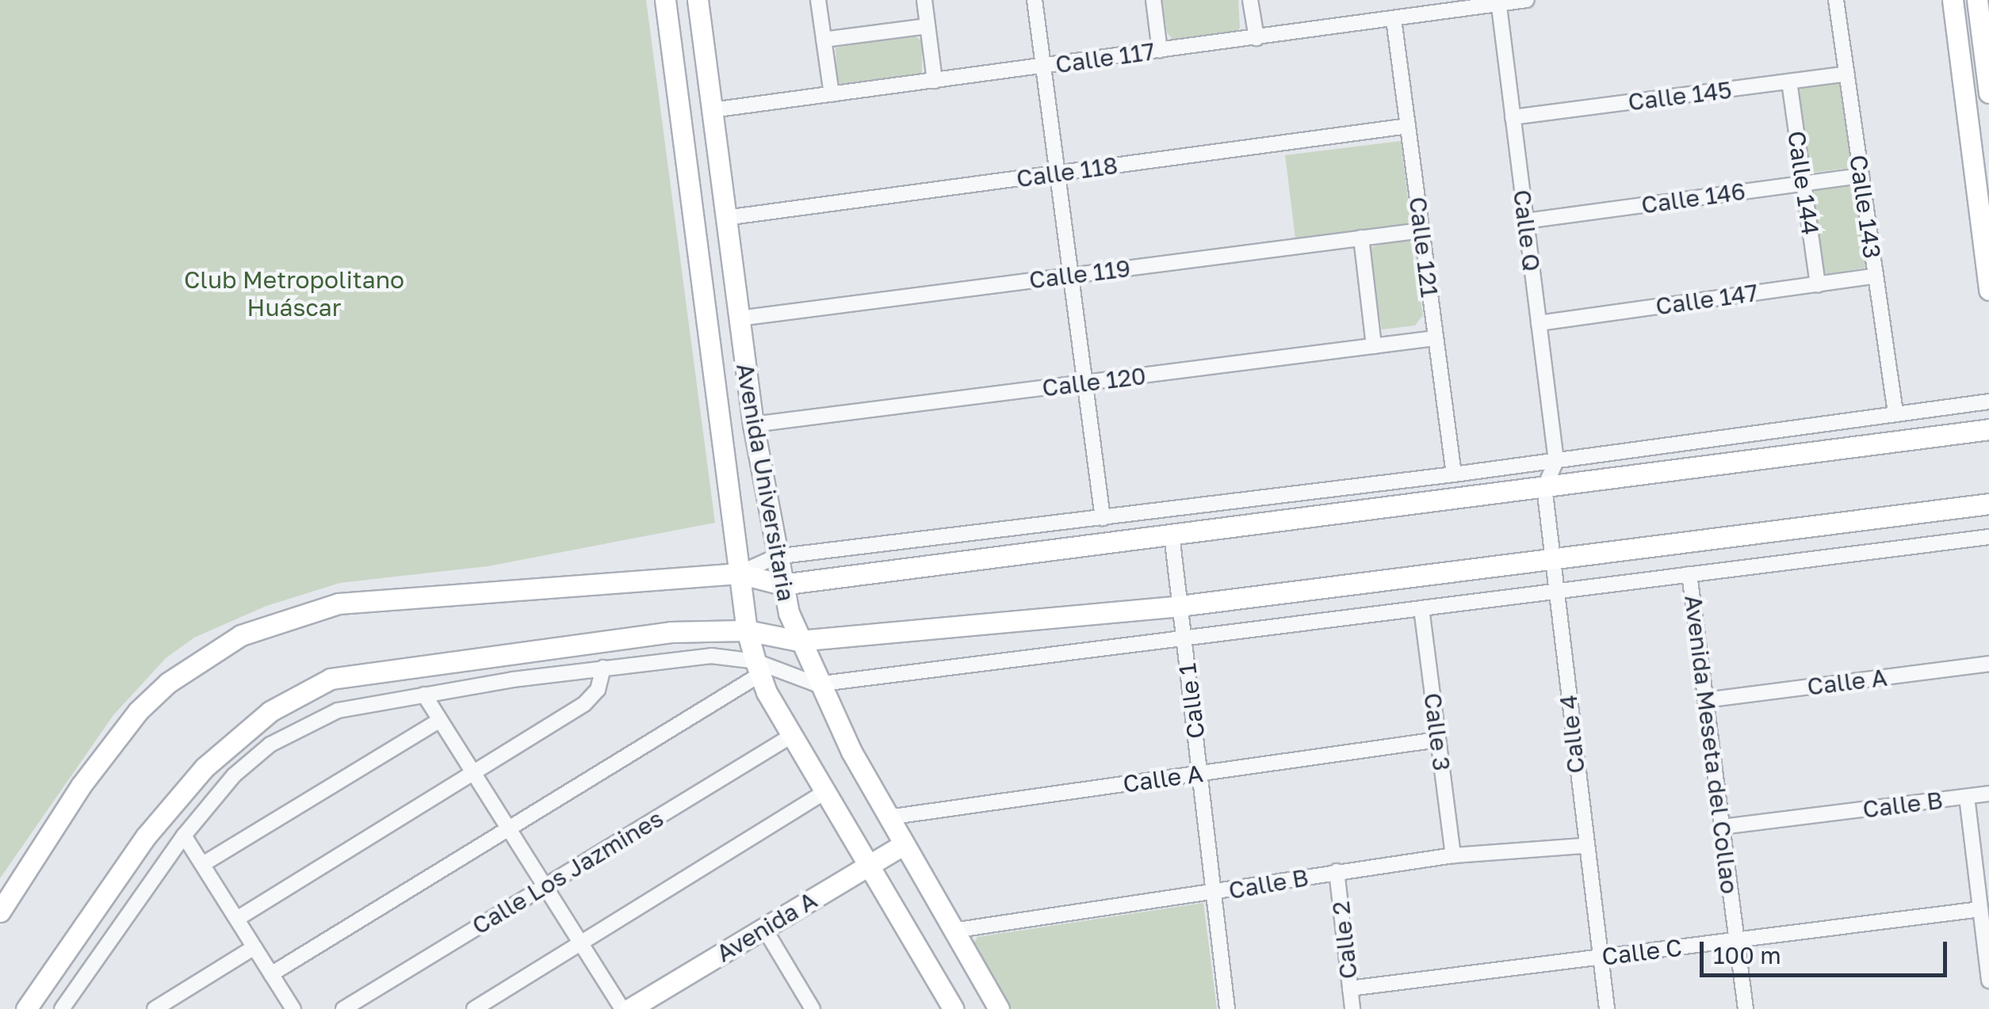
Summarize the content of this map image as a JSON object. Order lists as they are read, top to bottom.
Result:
{
  "streets": {
    "main road": ["Avenida Universitaria", "Avenida A"],
    "street": [
      "Calle 117",
      "Calle 145",
      "Calle 118",
      "Calle 144",
      "Calle 146",
      "Calle 143",
      "Calle Q",
      "Calle 121",
      "Calle 119",
      "Calle 147",
      "Calle 120",
      "Calle A",
      "Calle 1",
      "Calle 3",
      "Calle 4",
      "Avenida Meseta del Collao",
      "Calle B",
      "Calle Los Jazmines",
      "Calle 2",
      "Calle C"
    ]
  },
  "crossings": [
    ["Calle 117", "Calle Q"],
    ["Calle 117", "Calle 121"],
    ["Calle 117", "Avenida Universitaria"],
    ["Calle 145", "Calle 144"],
    ["Calle 145", "Calle 143"],
    ["Calle 145", "Calle Q"],
    ["Calle 118", "Calle 121"],
    ["Calle 118", "Avenida Universitaria"],
    ["Calle 144", "Calle 146"],
    ["Calle 144", "Calle 147"],
    ["Calle 146", "Calle 143"],
    ["Calle 146", "Calle Q"],
    ["Calle 143", "Calle 147"],
    ["Calle Q", "Calle 147"],
    ["Calle 121", "Calle 119"],
    ["Calle 121", "Calle 120"],
    ["Calle 119", "Avenida Universitaria"],
    ["Calle 120", "Avenida Universitaria"],
    ["Avenida Universitaria", "Calle A"],
    ["Avenida Universitaria", "Calle B"],
    ["Avenida Universitaria", "Calle Los Jazmines"],
    ["Avenida Universitaria", "Avenida A"],
    ["Calle A", "Calle 1"],
    ["Calle A", "Calle 3"],
    ["Calle A", "Avenida Meseta del Collao"],
    ["Calle 1", "Calle B"],
    ["Calle 3", "Calle B"],
    ["Calle 4", "Calle B"],
    ["Calle 4", "Calle C"],
    ["Avenida Meseta del Collao", "Calle B"],
    ["Avenida Meseta del Collao", "Calle C"],
    ["Calle B", "Calle 2"],
    ["Calle 2", "Calle C"]
  ],
  "parks": ["Club Metropolitano Huáscar"],
  "scale_bar": "100 m"
}
